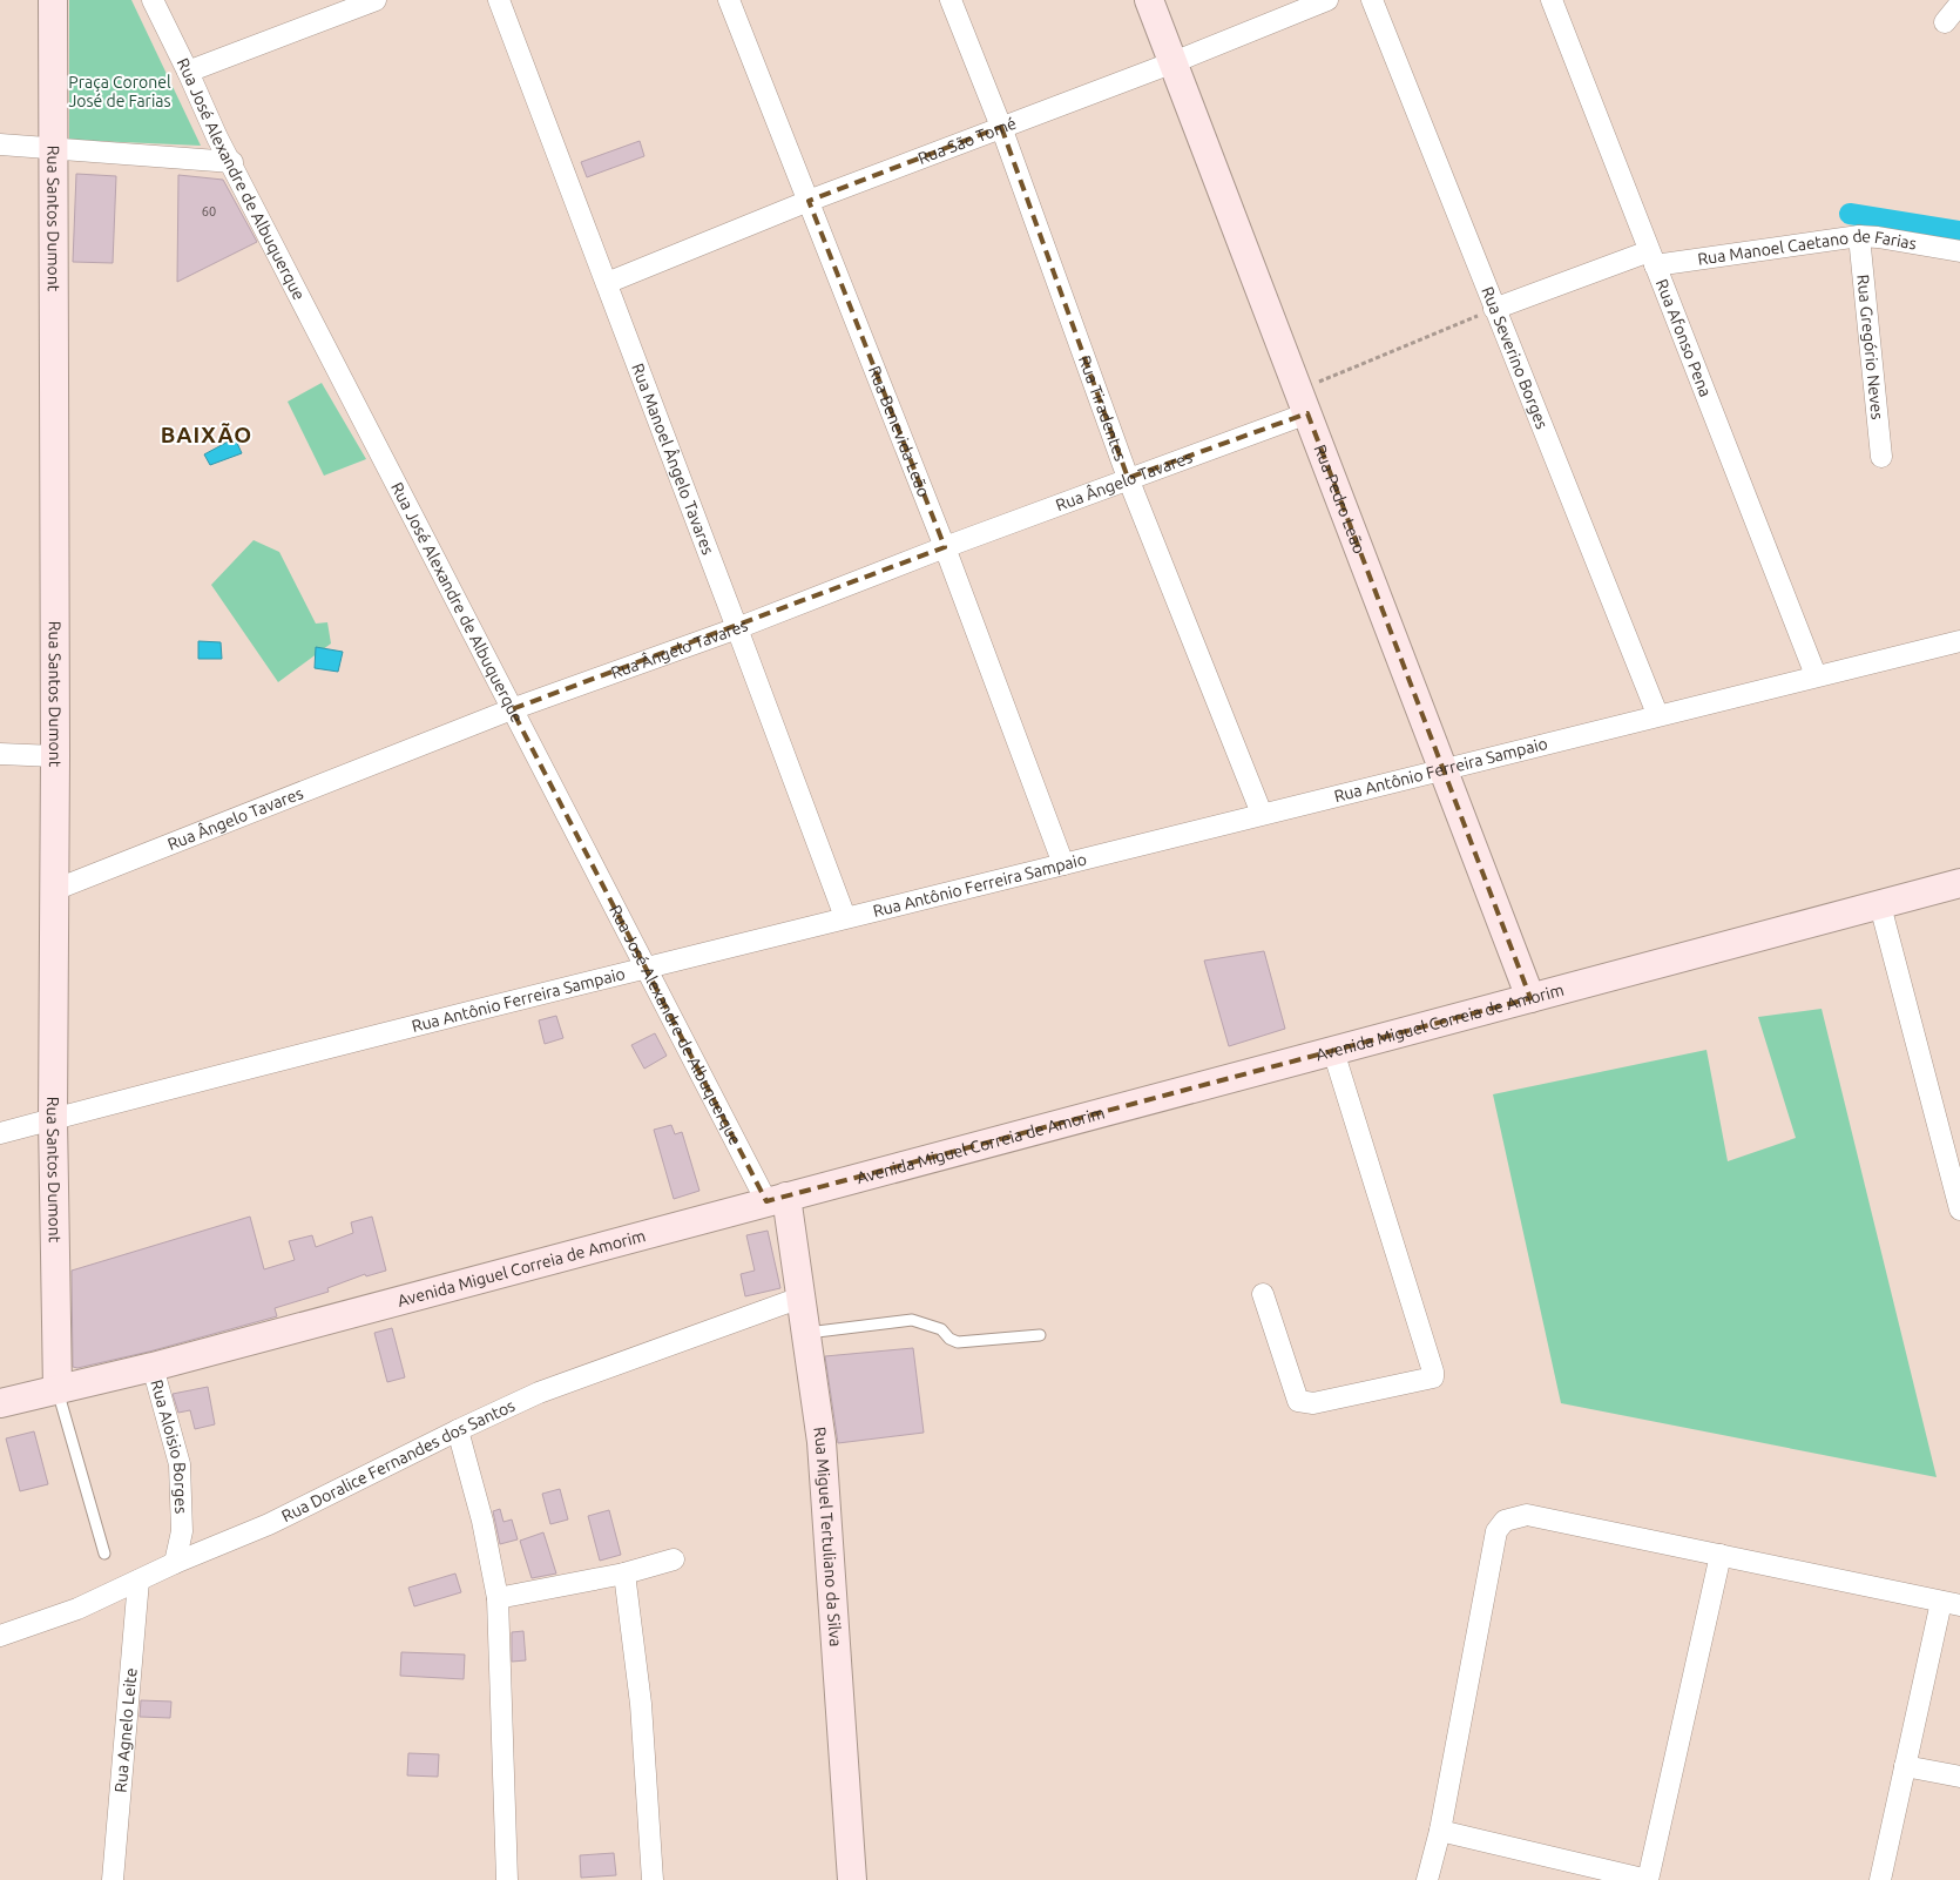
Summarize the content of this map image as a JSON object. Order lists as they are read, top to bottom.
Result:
{
  "streets": {
    "street": [
      "Rua São Tomé",
      "Rua José Alexandre de Albuquerque",
      "Rua Santos Dumont",
      "Rua Manoel Caetano de Farias",
      "Rua Afonso Pena",
      "Rua Gregório Neves",
      "Rua Severino Borges",
      "Rua Tiradentes",
      "Rua Benevida Leão",
      "Rua Manoel Ângelo Tavares",
      "Rua Ângelo Tavares",
      "Rua Pedro Leão",
      "Rua Antônio Ferreira Sampaio",
      "Avenida Miguel Correia de Amorim",
      "Rua Aloisio Borges",
      "Rua Doralice Fernandes dos Santos",
      "Rua Miguel Tertuliano da Silva",
      "Rua Agnelo Leite"
    ]
  },
  "crossings": [
    ["Rua São Tomé", "Rua Tiradentes"],
    ["Rua São Tomé", "Rua Benevida Leão"],
    ["Rua São Tomé", "Rua Manoel Ângelo Tavares"],
    ["Rua São Tomé", "Rua Pedro Leão"],
    ["Rua José Alexandre de Albuquerque", "Rua Ângelo Tavares"],
    ["Rua José Alexandre de Albuquerque", "Rua Antônio Ferreira Sampaio"],
    ["Rua José Alexandre de Albuquerque", "Avenida Miguel Correia de Amorim"],
    ["Rua José Alexandre de Albuquerque", "Rua Miguel Tertuliano da Silva"],
    ["Rua Santos Dumont", "Rua Ângelo Tavares"],
    ["Rua Santos Dumont", "Rua Antônio Ferreira Sampaio"],
    ["Rua Santos Dumont", "Avenida Miguel Correia de Amorim"],
    ["Rua Manoel Caetano de Farias", "Rua Afonso Pena"],
    ["Rua Manoel Caetano de Farias", "Rua Gregório Neves"],
    ["Rua Manoel Caetano de Farias", "Rua Severino Borges"],
    ["Rua Afonso Pena", "Rua Antônio Ferreira Sampaio"],
    ["Rua Severino Borges", "Rua Antônio Ferreira Sampaio"],
    ["Rua Tiradentes", "Rua Ângelo Tavares"],
    ["Rua Tiradentes", "Rua Antônio Ferreira Sampaio"],
    ["Rua Benevida Leão", "Rua Ângelo Tavares"],
    ["Rua Benevida Leão", "Rua Antônio Ferreira Sampaio"],
    ["Rua Manoel Ângelo Tavares", "Rua Ângelo Tavares"],
    ["Rua Manoel Ângelo Tavares", "Rua Antônio Ferreira Sampaio"],
    ["Rua Ângelo Tavares", "Rua Pedro Leão"],
    ["Rua Pedro Leão", "Rua Antônio Ferreira Sampaio"],
    ["Rua Pedro Leão", "Avenida Miguel Correia de Amorim"],
    ["Avenida Miguel Correia de Amorim", "Rua Aloisio Borges"],
    ["Avenida Miguel Correia de Amorim", "Rua Miguel Tertuliano da Silva"],
    ["Rua Aloisio Borges", "Rua Doralice Fernandes dos Santos"],
    ["Rua Doralice Fernandes dos Santos", "Rua Miguel Tertuliano da Silva"],
    ["Rua Doralice Fernandes dos Santos", "Rua Agnelo Leite"]
  ],
  "districts": ["BAIXÃO"],
  "parks": ["Praça Coronel José de Farias"],
  "house_numbers": ["60"]
}
